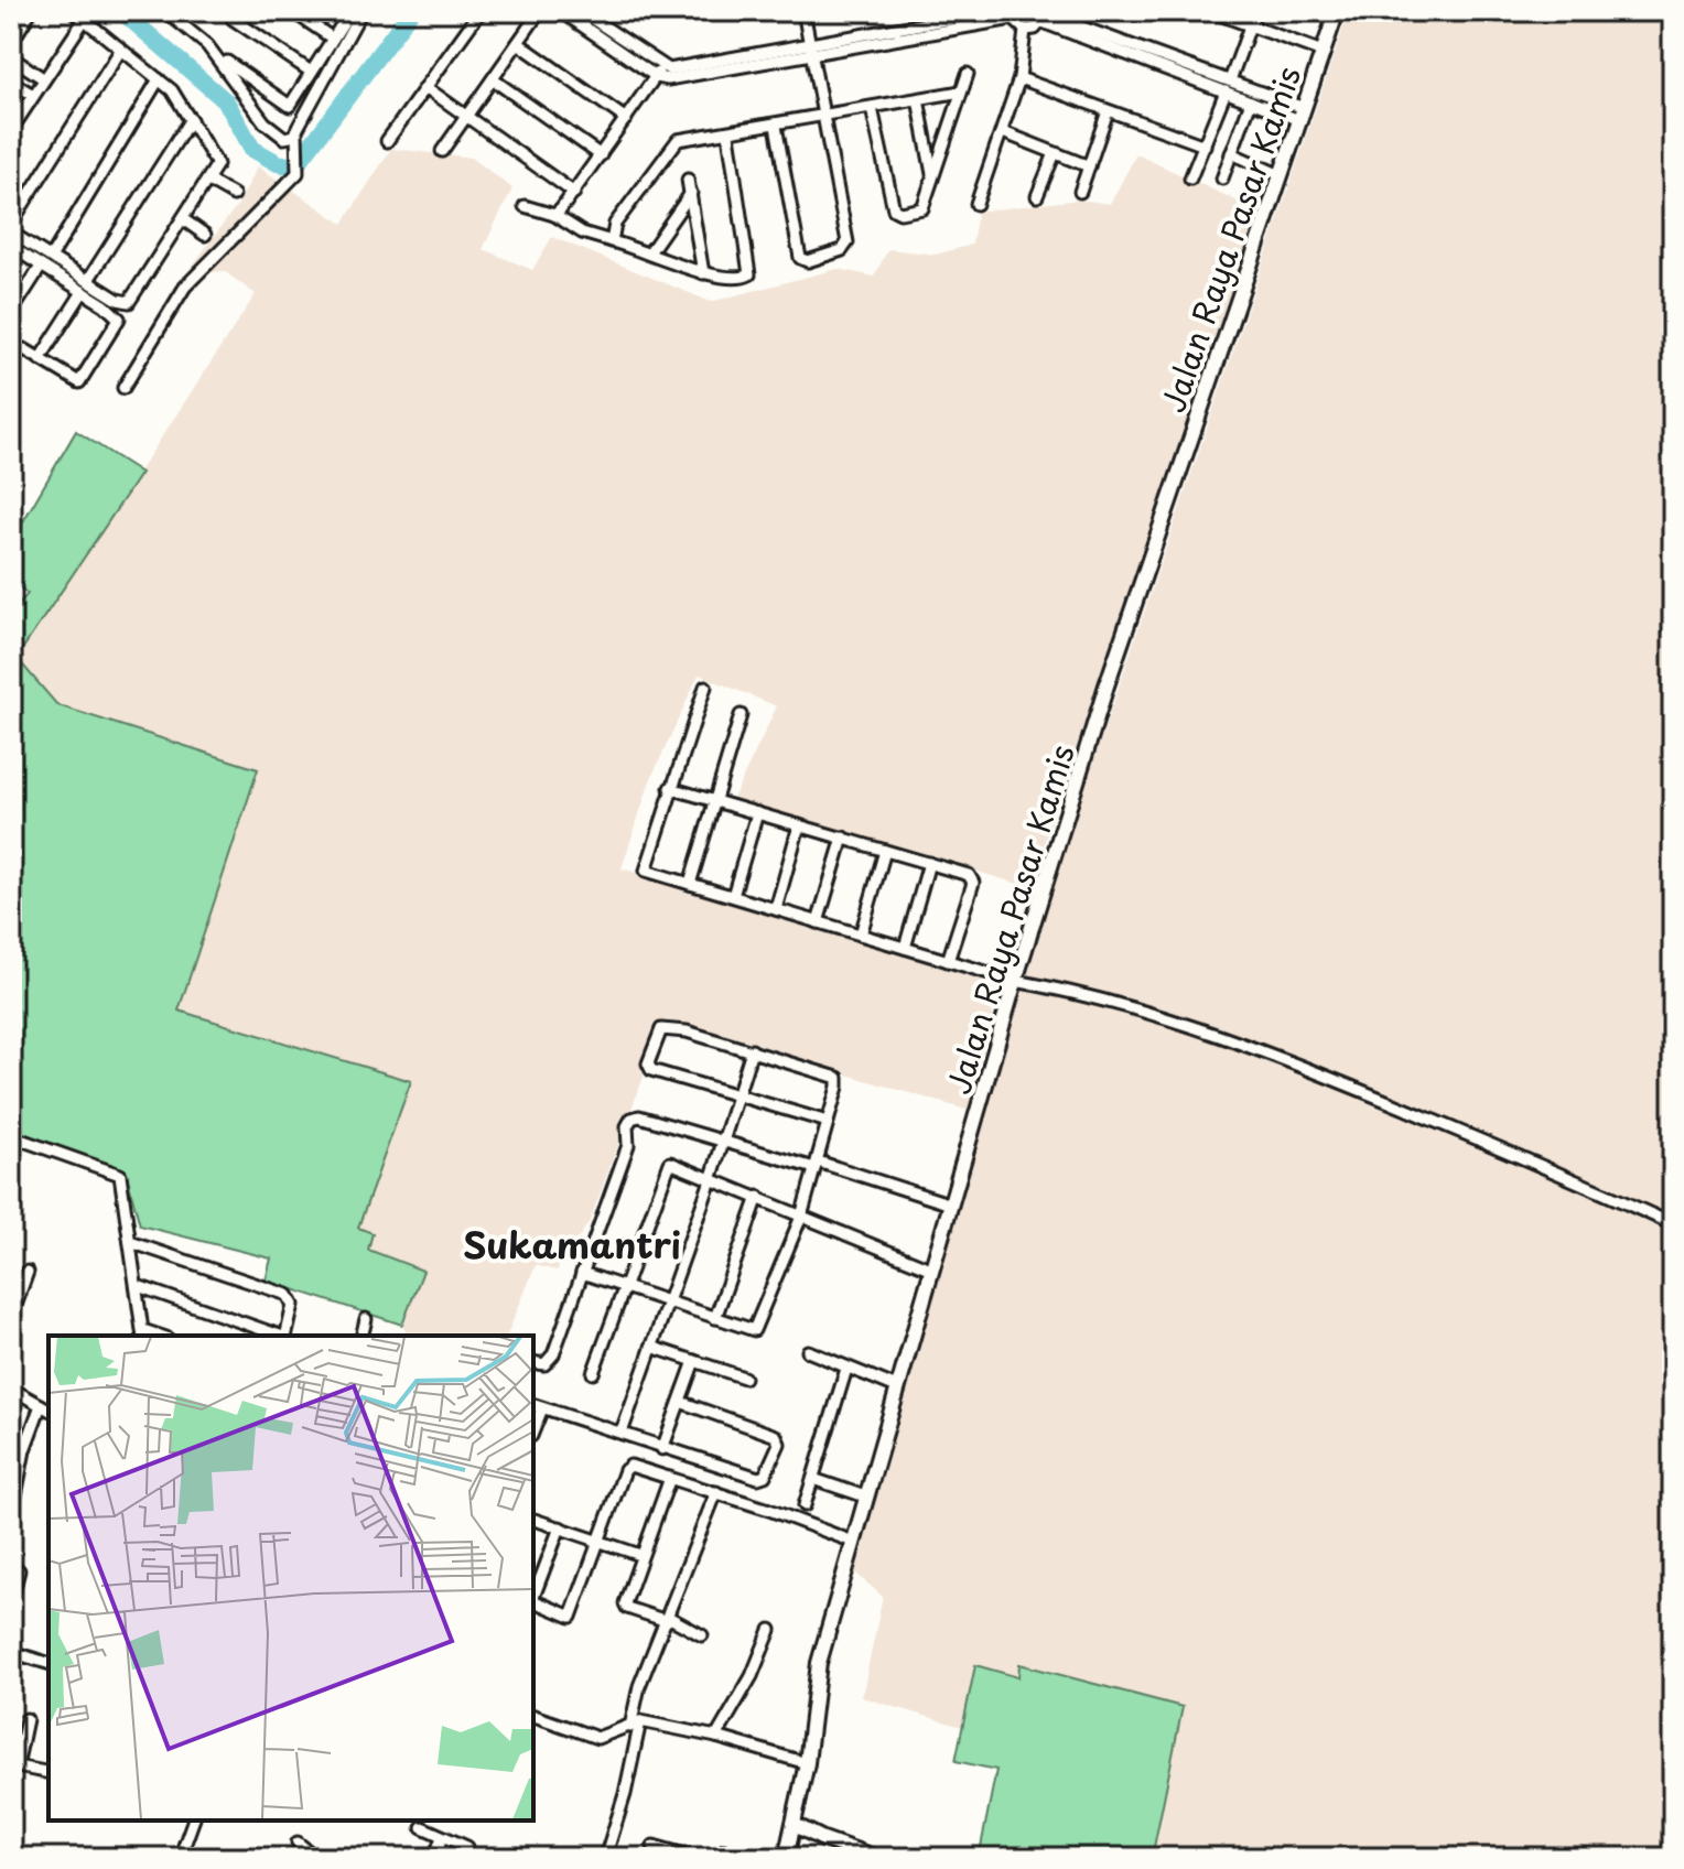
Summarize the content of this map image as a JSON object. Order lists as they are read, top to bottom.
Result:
{
  "streets": {
    "main road": ["Jalan Raya Pasar Kamis"]
  },
  "districts": ["Sukamantri"]
}
